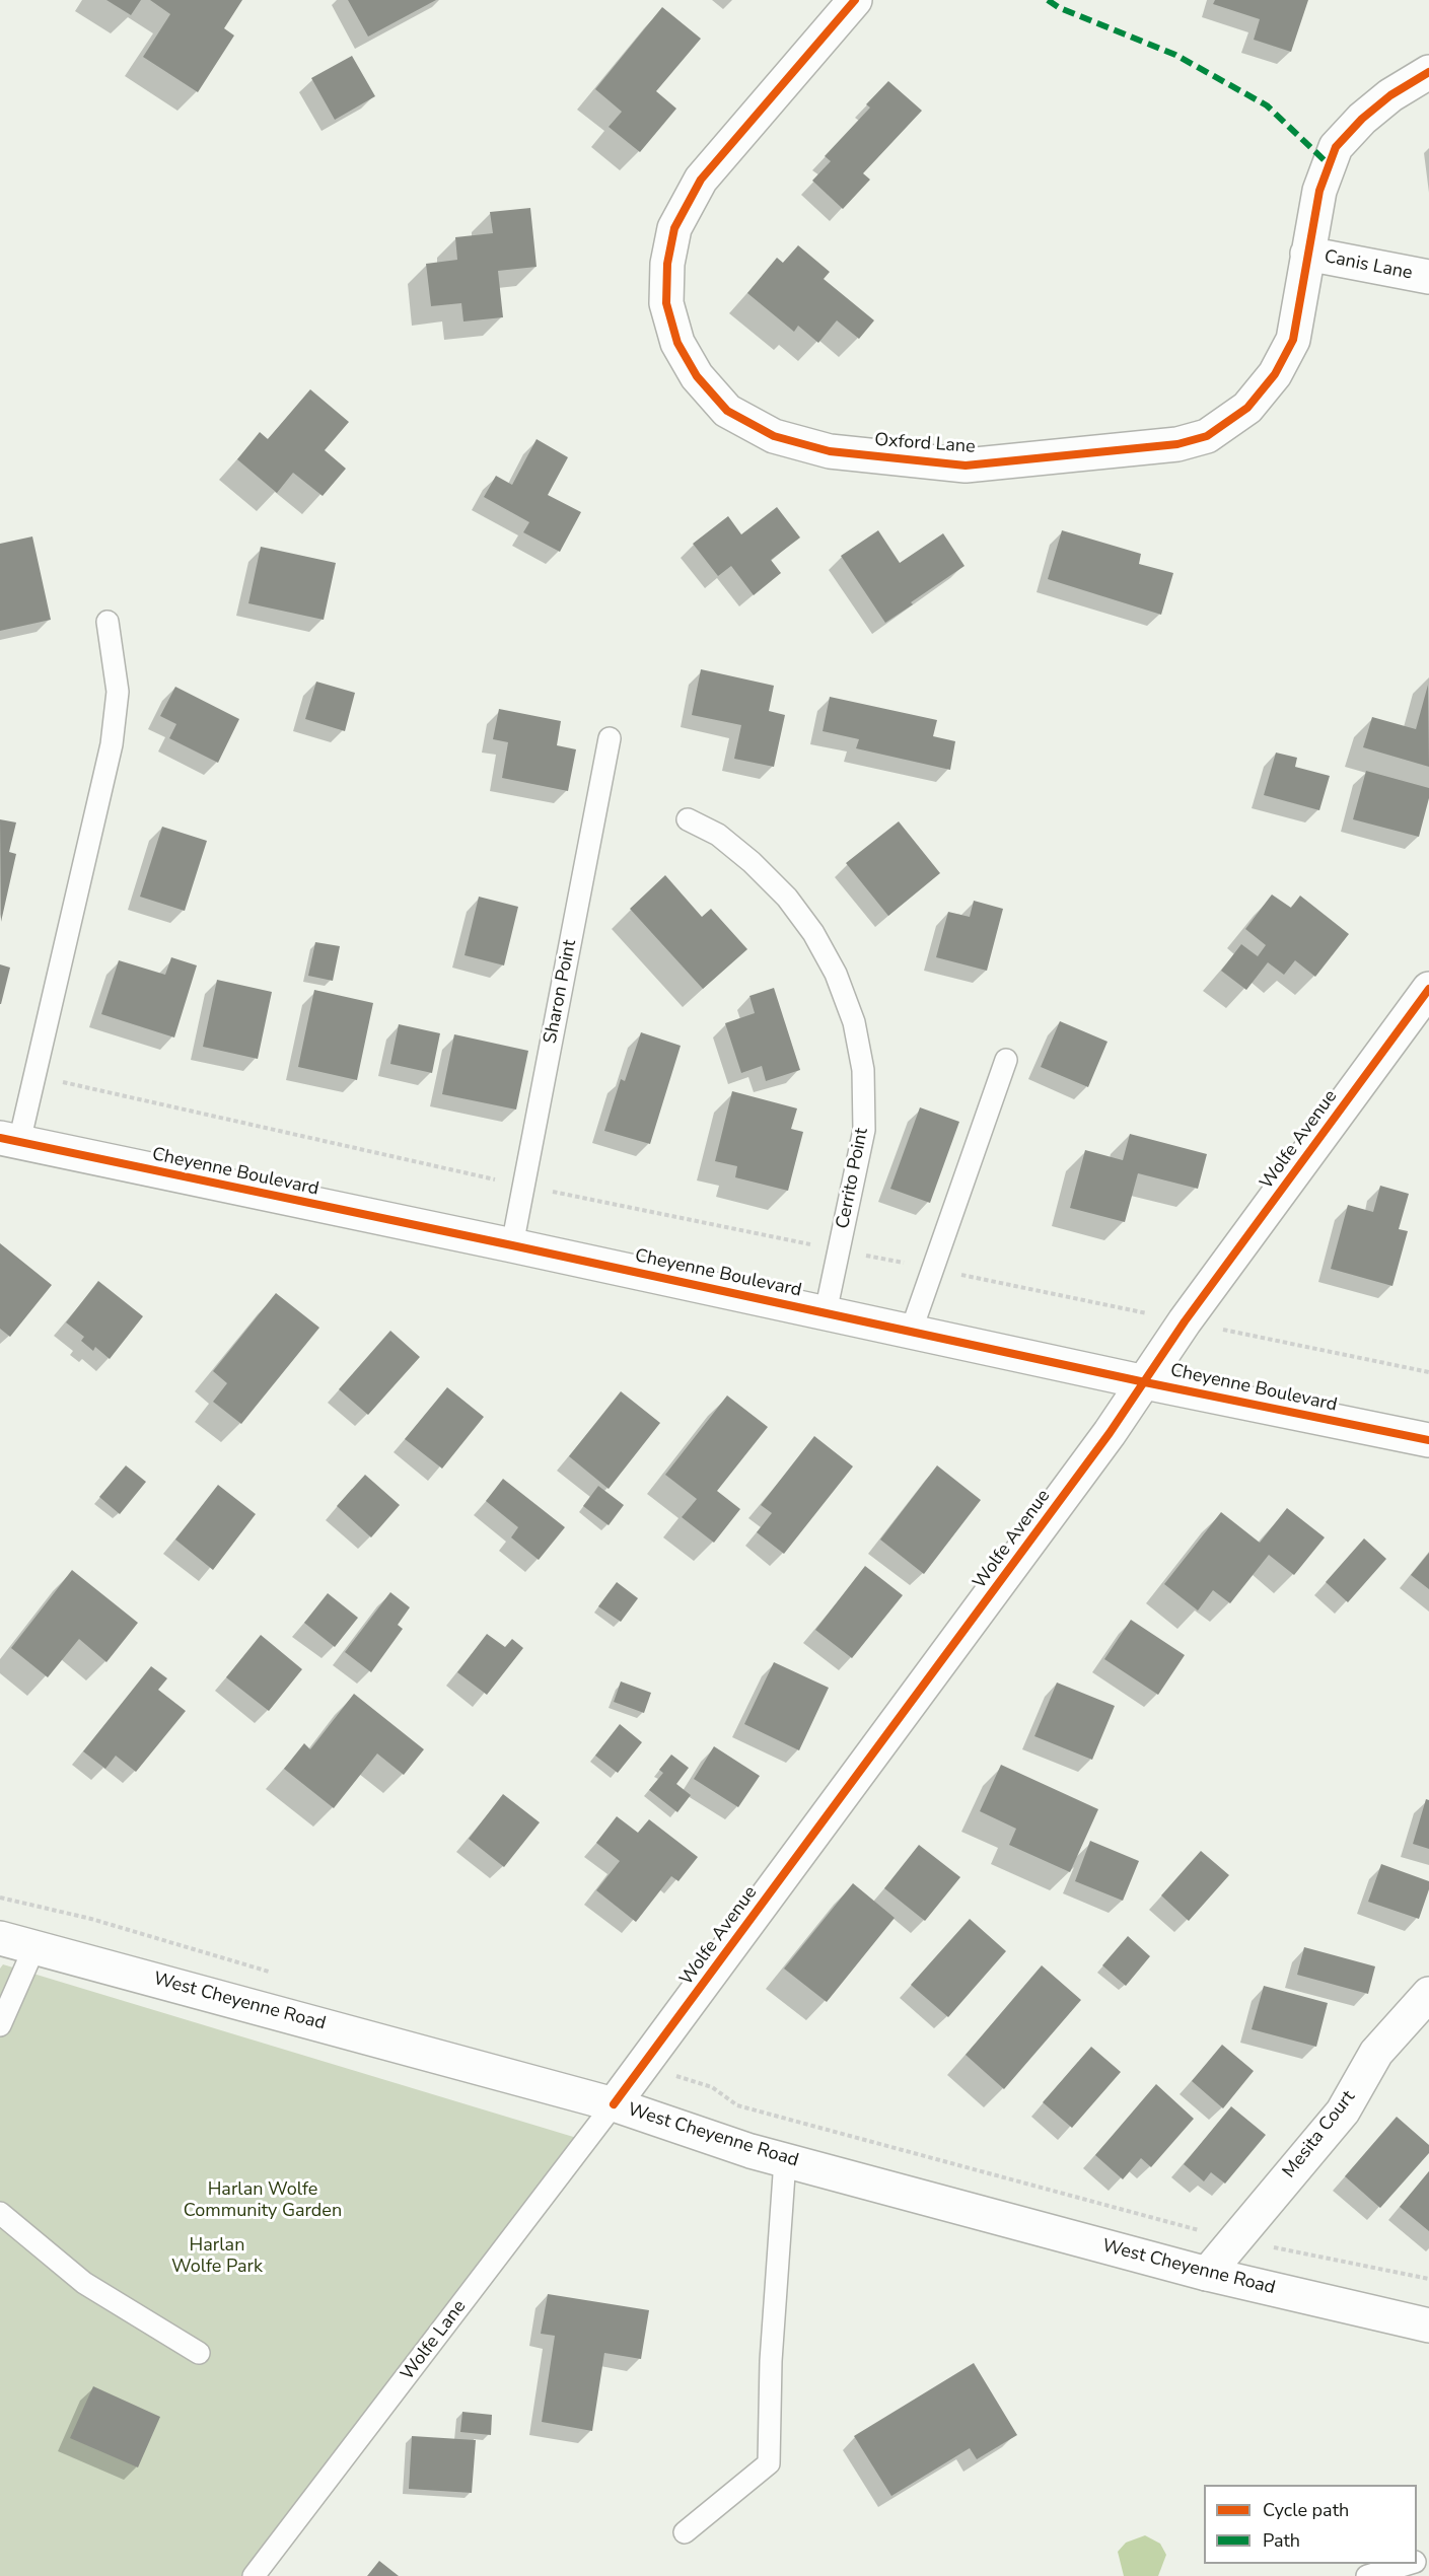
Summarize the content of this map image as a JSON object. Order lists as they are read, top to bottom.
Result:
{
  "streets": {
    "street": [
      "Canis Lane",
      "Oxford Lane",
      "Wolfe Avenue",
      "Cheyenne Boulevard",
      "West Cheyenne Road",
      "Mesita Court"
    ],
    "lane": ["Sharon Point", "Cerrito Point", "Wolfe Lane"]
  },
  "crossings": [
    ["Canis Lane", "Oxford Lane"],
    ["Sharon Point", "Cheyenne Boulevard"],
    ["Wolfe Avenue", "Cheyenne Boulevard"],
    ["Wolfe Avenue", "West Cheyenne Road"],
    ["Wolfe Avenue", "Wolfe Lane"],
    ["Cheyenne Boulevard", "Cerrito Point"],
    ["West Cheyenne Road", "Mesita Court"],
    ["West Cheyenne Road", "Wolfe Lane"]
  ],
  "parks": ["Harlan Wolfe Community Garden", "Harlan Wolfe Park"],
  "legend": ["Cycle path", "Path"]
}
